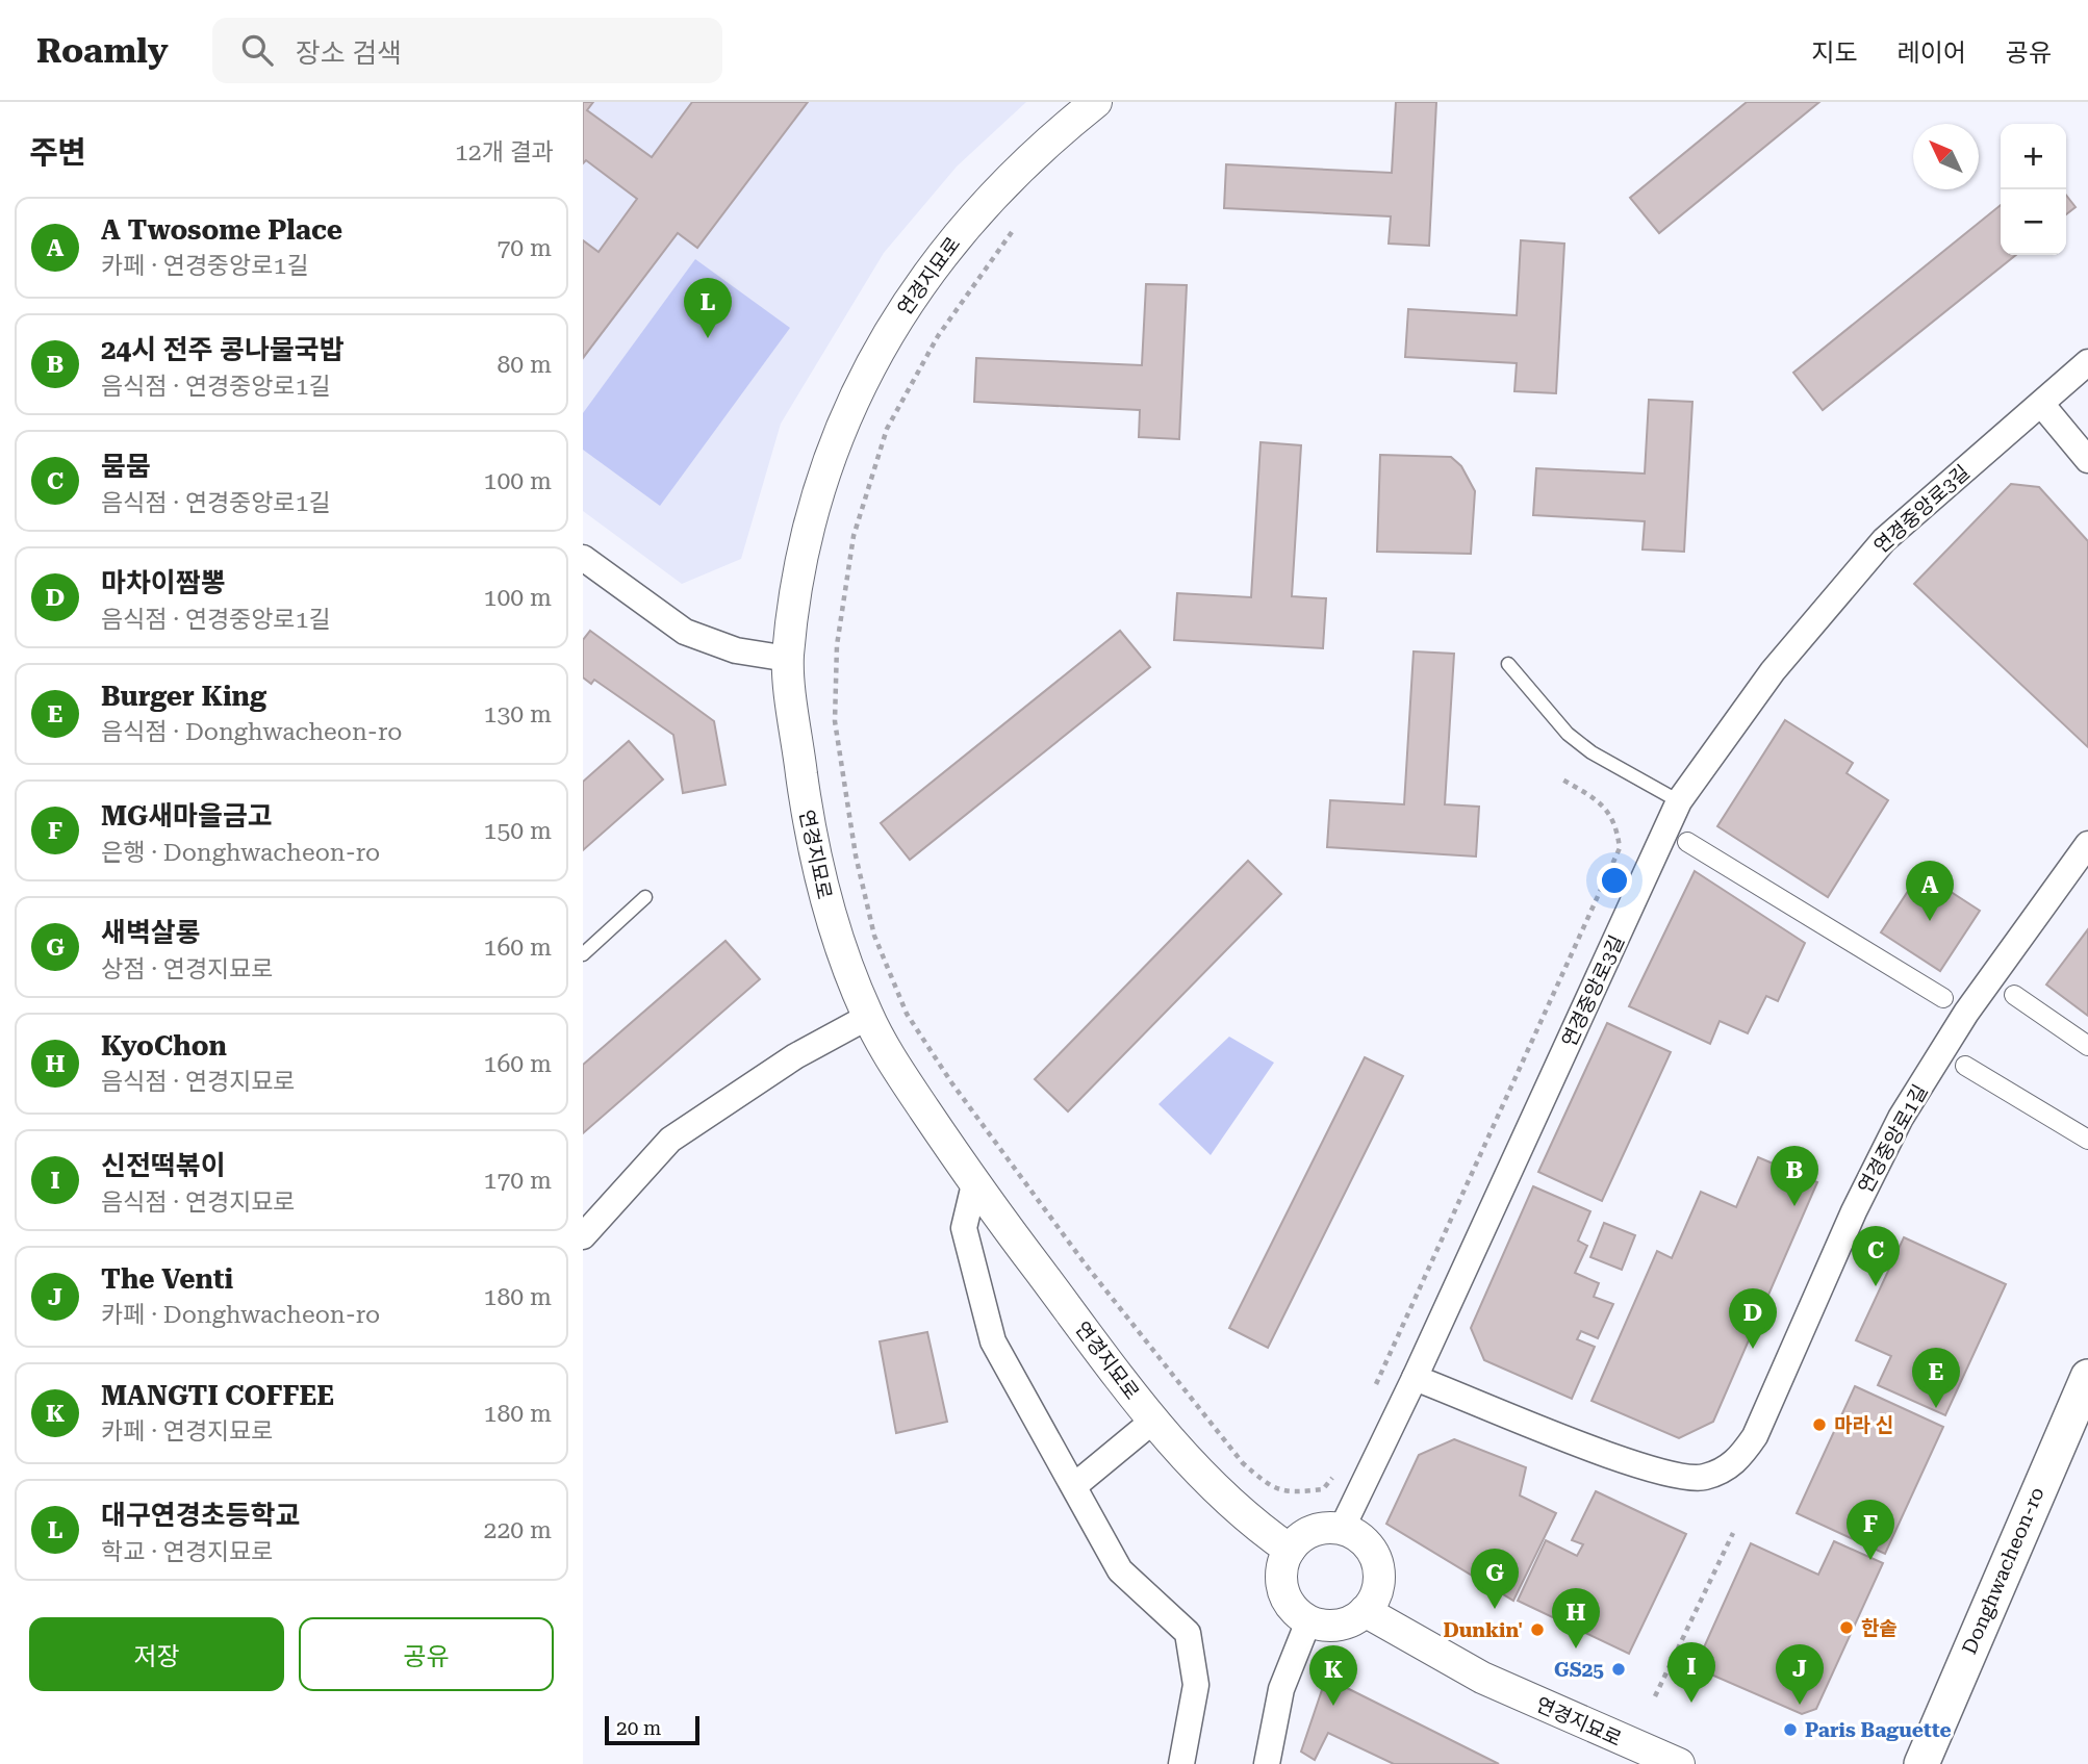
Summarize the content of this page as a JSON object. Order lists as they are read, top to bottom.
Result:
{
  "streets": {
    "main road": ["Donghwacheon-ro"],
    "street": ["연경지묘로", "연경중앙로3길", "연경중앙로1길"]
  },
  "crossings": [
    ["연경지묘로", "연경중앙로3길"],
    ["연경중앙로3길", "연경중앙로1길"]
  ],
  "places": [
    "마라 신",
    "한솥",
    "Dunkin'",
    "GS25",
    "Paris Baguette"
  ],
  "scale_bar": "20 m",
  "north": "top left",
  "page": {
    "header": "Roamly",
    "search": "장소 검색",
    "nav": ["지도", "레이어", "공유"],
    "heading": ["주변", "12개 결과"],
    "map_buttons": ["+", "−"],
    "list": [
      {
        "mark": "A",
        "name": "A Twosome Place",
        "note": "카페 · 연경중앙로1길",
        "value": "70 m"
      },
      {
        "mark": "B",
        "name": "24시 전주 콩나물국밥",
        "note": "음식점 · 연경중앙로1길",
        "value": "80 m"
      },
      {
        "mark": "C",
        "name": "뭄뭄",
        "note": "음식점 · 연경중앙로1길",
        "value": "100 m"
      },
      {
        "mark": "D",
        "name": "마차이짬뽕",
        "note": "음식점 · 연경중앙로1길",
        "value": "100 m"
      },
      {
        "mark": "E",
        "name": "Burger King",
        "note": "음식점 · Donghwacheon-ro",
        "value": "130 m"
      },
      {
        "mark": "F",
        "name": "MG새마을금고",
        "note": "은행 · Donghwacheon-ro",
        "value": "150 m"
      },
      {
        "mark": "G",
        "name": "새벽살롱",
        "note": "상점 · 연경지묘로",
        "value": "160 m"
      },
      {
        "mark": "H",
        "name": "KyoChon",
        "note": "음식점 · 연경지묘로",
        "value": "160 m"
      },
      {
        "mark": "I",
        "name": "신전떡볶이",
        "note": "음식점 · 연경지묘로",
        "value": "170 m"
      },
      {
        "mark": "J",
        "name": "The Venti",
        "note": "카페 · Donghwacheon-ro",
        "value": "180 m"
      },
      {
        "mark": "K",
        "name": "MANGTI COFFEE",
        "note": "카페 · 연경지묘로",
        "value": "180 m"
      },
      {
        "mark": "L",
        "name": "대구연경초등학교",
        "note": "학교 · 연경지묘로",
        "value": "220 m"
      }
    ],
    "pins": [
      "L",
      "A",
      "B",
      "C",
      "D",
      "E",
      "F",
      "G",
      "H",
      "I",
      "J",
      "K"
    ],
    "buttons": ["저장", "공유"],
    "scale": "20 m"
  }
}
